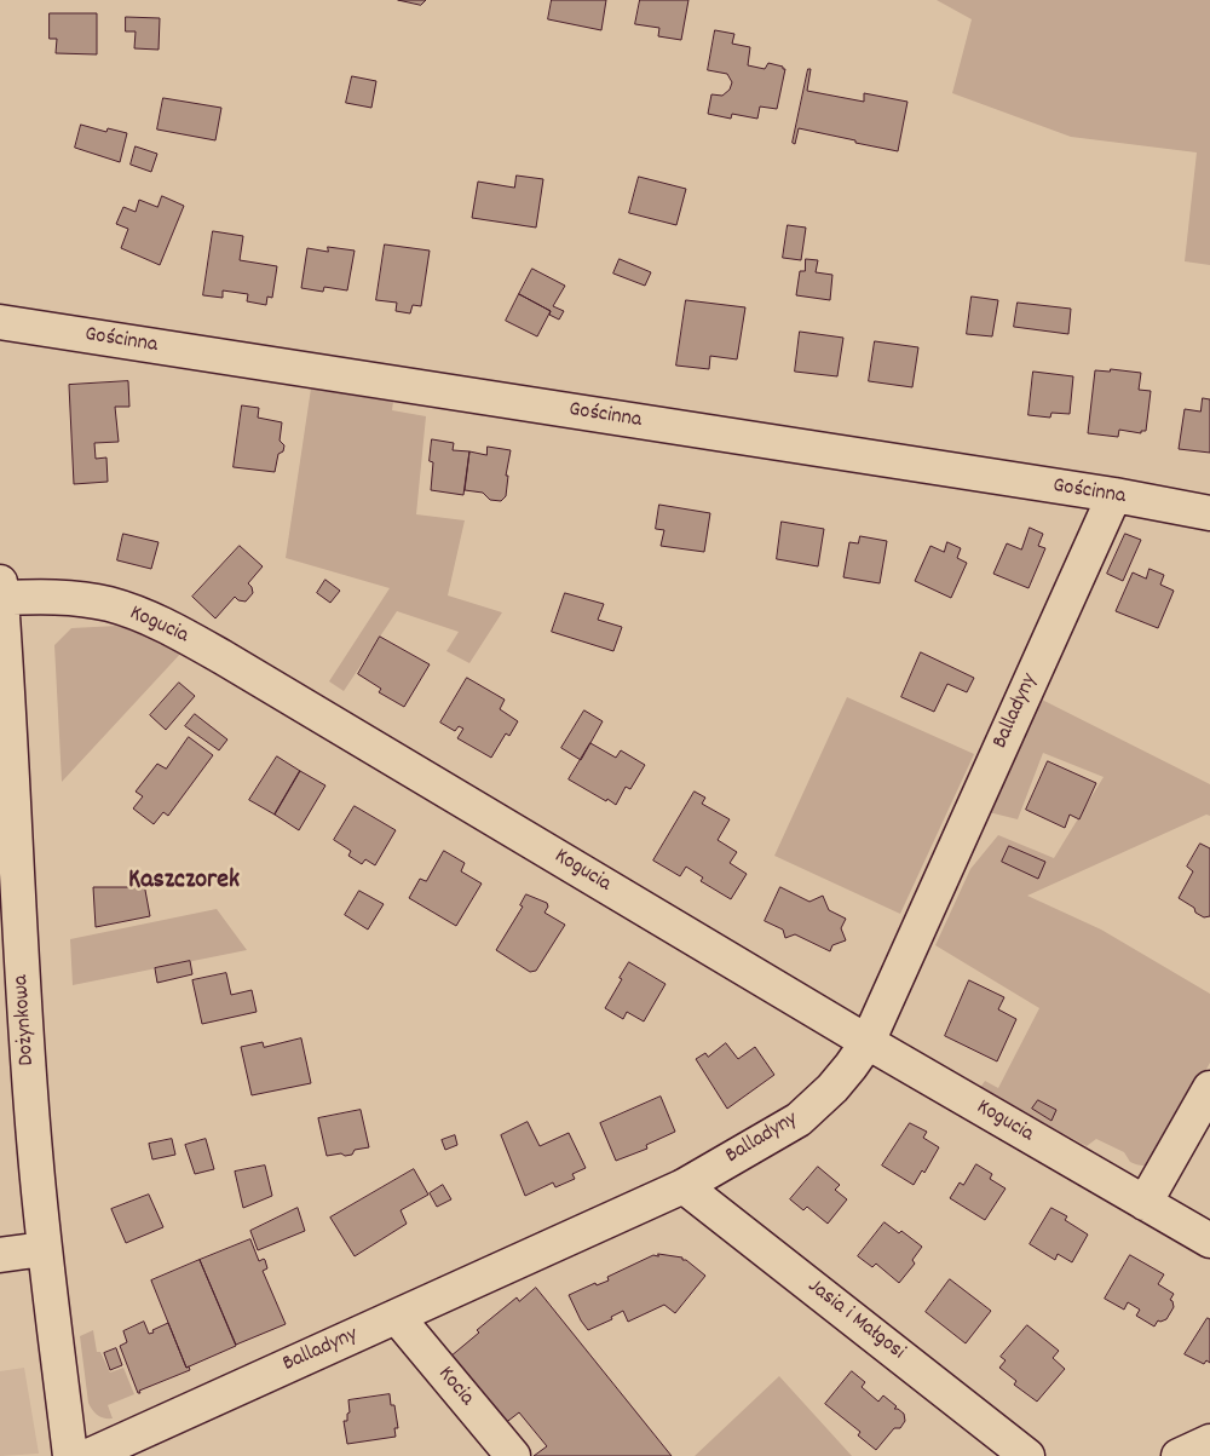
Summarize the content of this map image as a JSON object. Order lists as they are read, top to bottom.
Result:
{
  "streets": {
    "street": [
      "Gościnna",
      "Kogucia",
      "Balladyny",
      "Dożynkowa",
      "Jasia i Małgosi",
      "Kocia"
    ]
  },
  "crossings": [
    ["Gościnna", "Balladyny"],
    ["Kogucia", "Balladyny"],
    ["Kogucia", "Dożynkowa"],
    ["Balladyny", "Jasia i Małgosi"],
    ["Balladyny", "Kocia"]
  ],
  "districts": ["Kaszczorek"]
}
